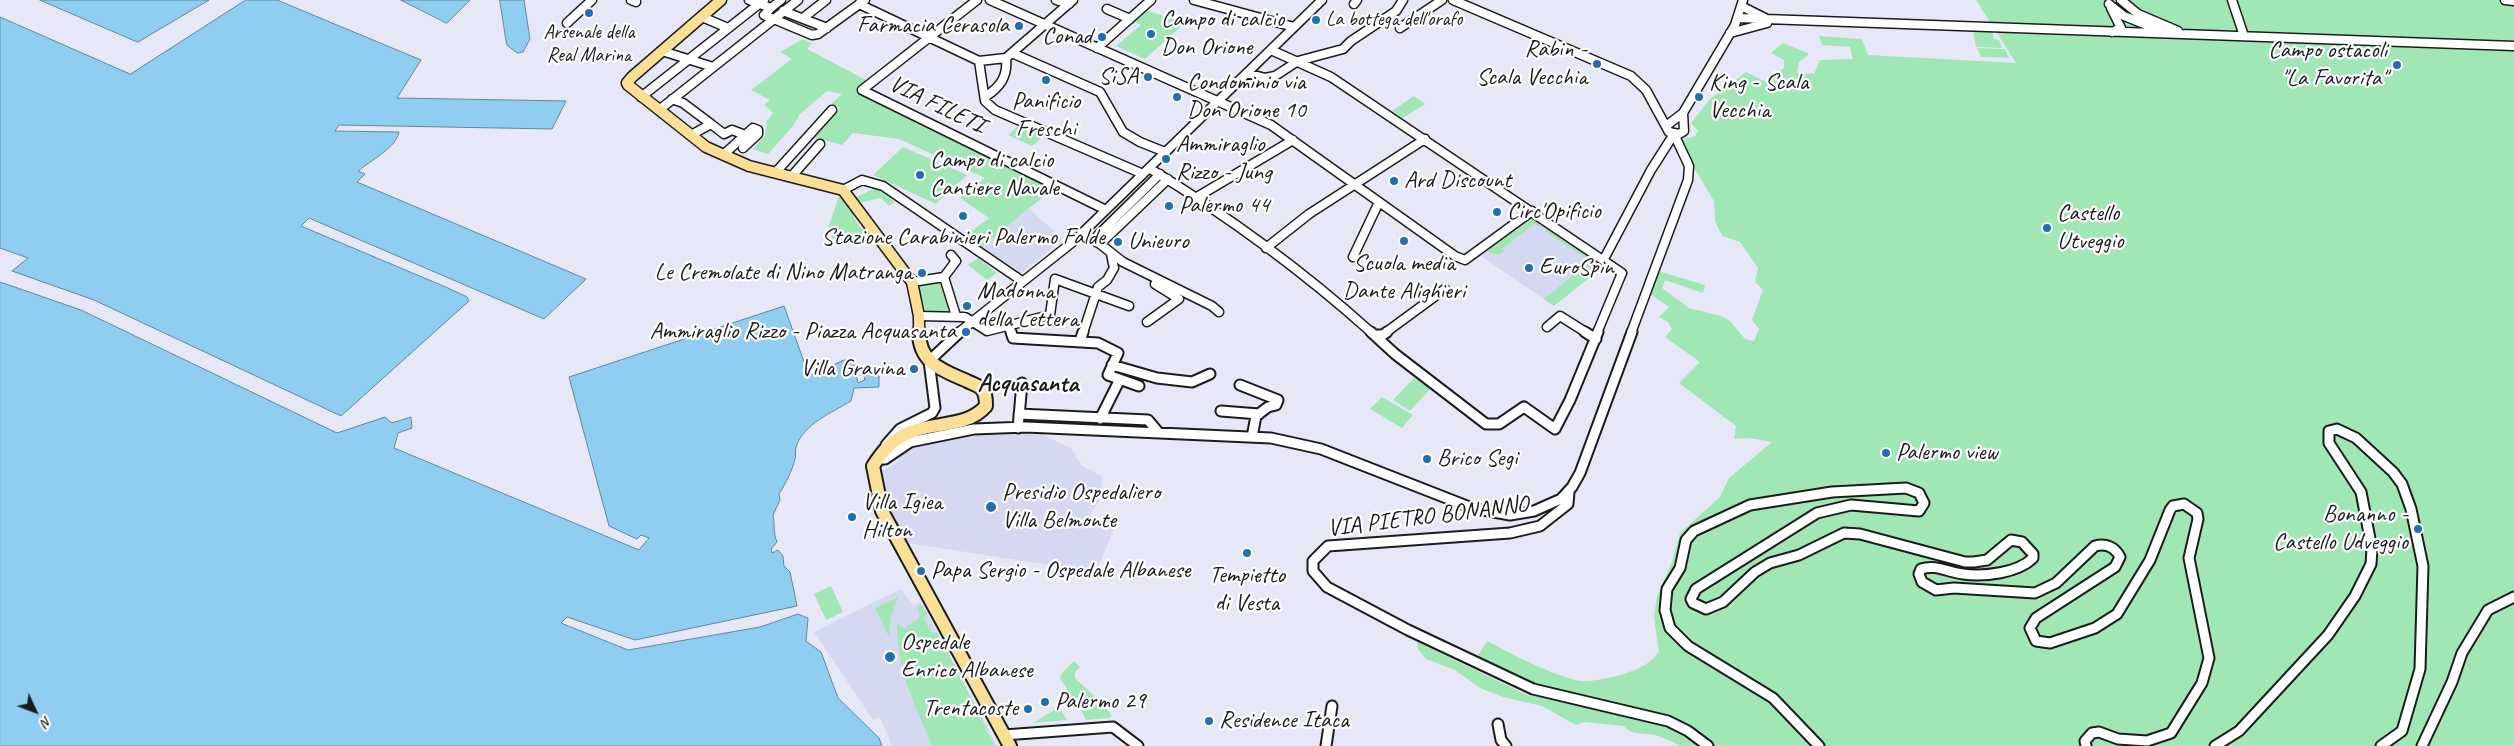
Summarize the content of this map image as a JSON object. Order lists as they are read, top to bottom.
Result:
{
  "streets": {
    "street": ["VIA FILETI", "VIA PIETRO BONANNO"]
  },
  "districts": ["Acquasanta"],
  "places": [
    "Arsenale della Real Marina",
    "La bottega dell'orafo",
    "Farmacia Cerasola",
    "Campo di calcio Don Orione",
    "Conad",
    "Rabin - Scala Vecchia",
    "Campo ostacoli \"La Favorita\"",
    "SiSA",
    "Panificio Freschi",
    "Condominio via Don Orione 10",
    "King - Scala Vecchia",
    "Ammiraglio Rizzo - Jung",
    "Campo di calcio Cantiere Navale",
    "Ard Discount",
    "Palermo 44",
    "Circ'Opificio",
    "Stazione Carabinieri Palermo Falde",
    "Castello Utveggio",
    "Scuola media Dante Alighieri",
    "Unieuro",
    "EuroSpin",
    "Le Cremolate di Nino Matranga",
    "Madonna della Lettera",
    "Ammiraglio Rizzo - Piazza Acquasanta",
    "Villa Gravina",
    "Palermo view",
    "Brico Segi",
    "Presidio Ospedaliero Villa Belmonte",
    "Villa Igiea Hilton",
    "Bonanno - Castello Udveggio",
    "Tempietto di Vesta",
    "Papa Sergio - Ospedale Albanese",
    "Ospedale Enrico Albanese",
    "Palermo 29",
    "Trentacoste",
    "Residence Itaca"
  ],
  "north": "bottom right"
}
